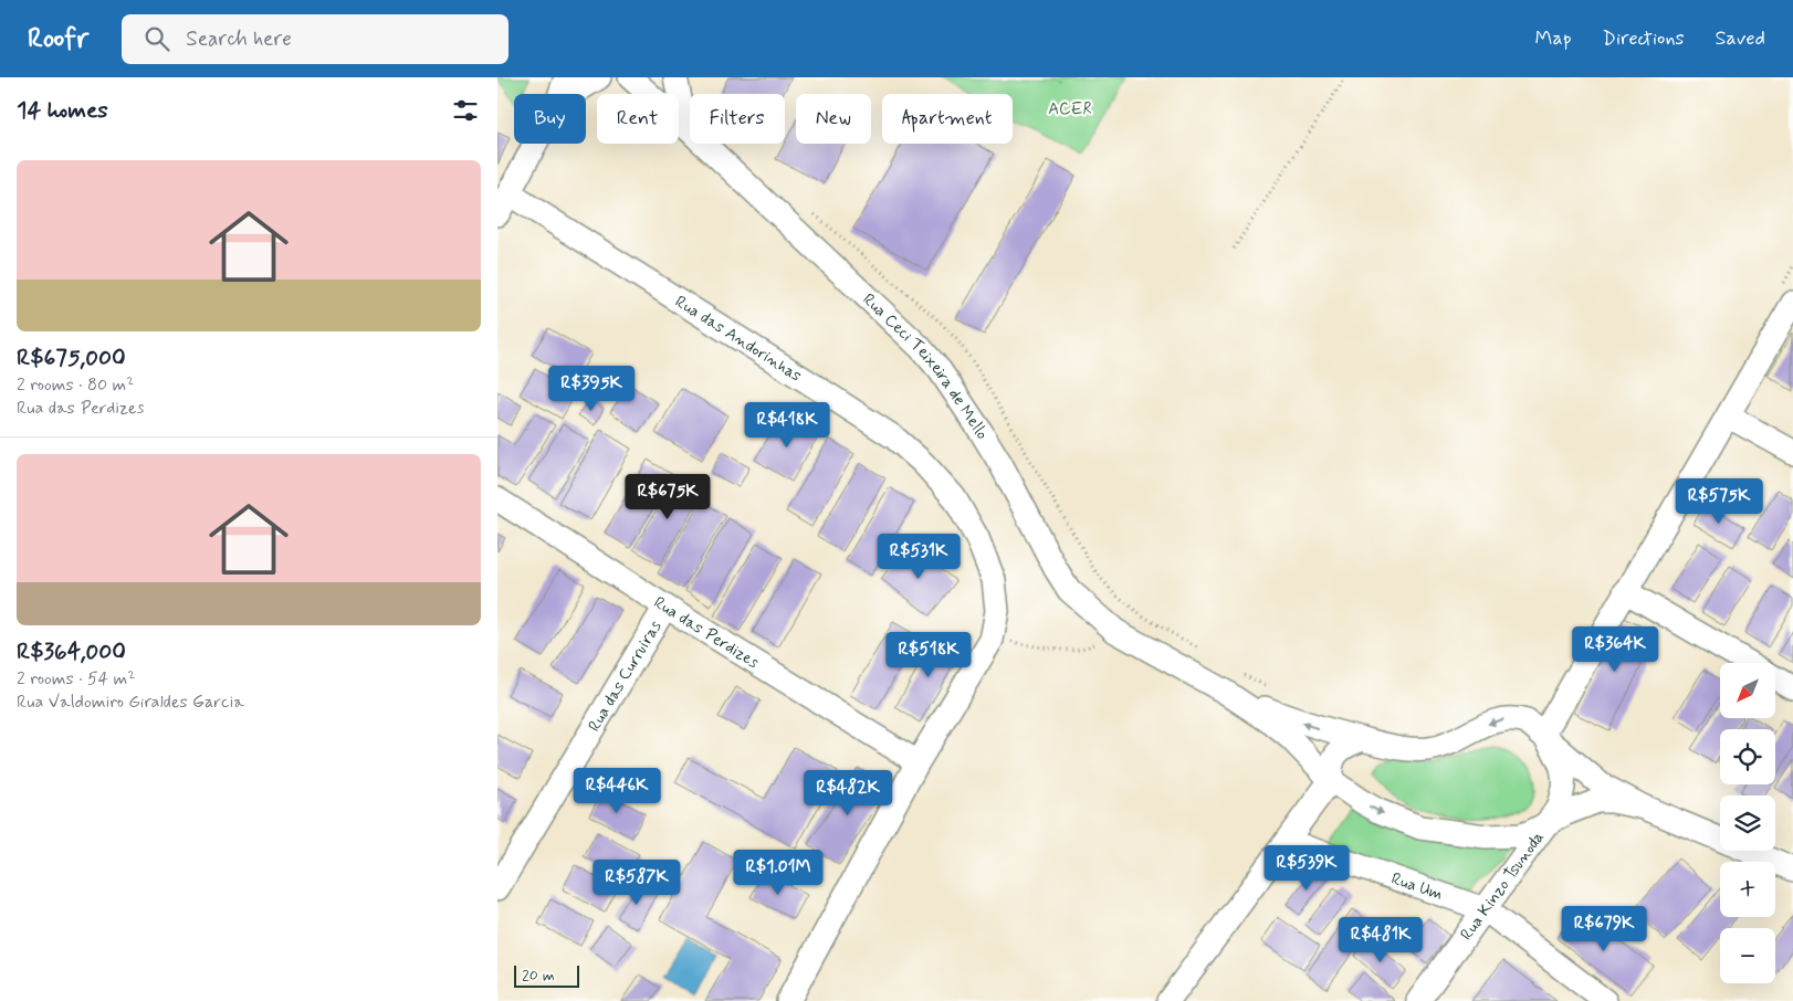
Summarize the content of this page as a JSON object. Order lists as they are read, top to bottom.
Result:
{
  "streets": {
    "street": [
      "Rua das Andorinhas",
      "Rua Ceci Teixeira de Mello",
      "Rua das Perdizes",
      "Rua das Curruiras",
      "Rua Um",
      "Rua Kinzo Tsunoda"
    ]
  },
  "crossings": [
    ["Rua das Andorinhas", "Rua das Perdizes"],
    ["Rua das Perdizes", "Rua das Curruiras"],
    ["Rua Um", "Rua Kinzo Tsunoda"]
  ],
  "parks": ["ACER"],
  "scale_bar": "20 m",
  "north": "bottom left",
  "page": {
    "header": "Roofr",
    "search": "Search here",
    "nav": ["Map", "Directions", "Saved"],
    "heading": "14 homes",
    "chip": [
      "Buy",
      "Rent",
      "Filters",
      "New",
      "Apartment"
    ],
    "list": [
      {
        "name": "R$675,000",
        "note": "2 rooms · 80 m² · Rua das Perdizes"
      },
      {
        "name": "R$364,000",
        "note": "2 rooms · 54 m² · Rua Valdomiro Giraldes Garcia"
      }
    ],
    "price": [
      "R$395K",
      "R$418K",
      "R$675K",
      "R$575K",
      "R$531K",
      "R$364K",
      "R$518K",
      "R$446K",
      "R$482K",
      "R$539K",
      "R$1.01M",
      "R$587K",
      "R$679K",
      "R$481K"
    ],
    "map_buttons": ["+", "−"],
    "scale": "20 m"
  }
}
